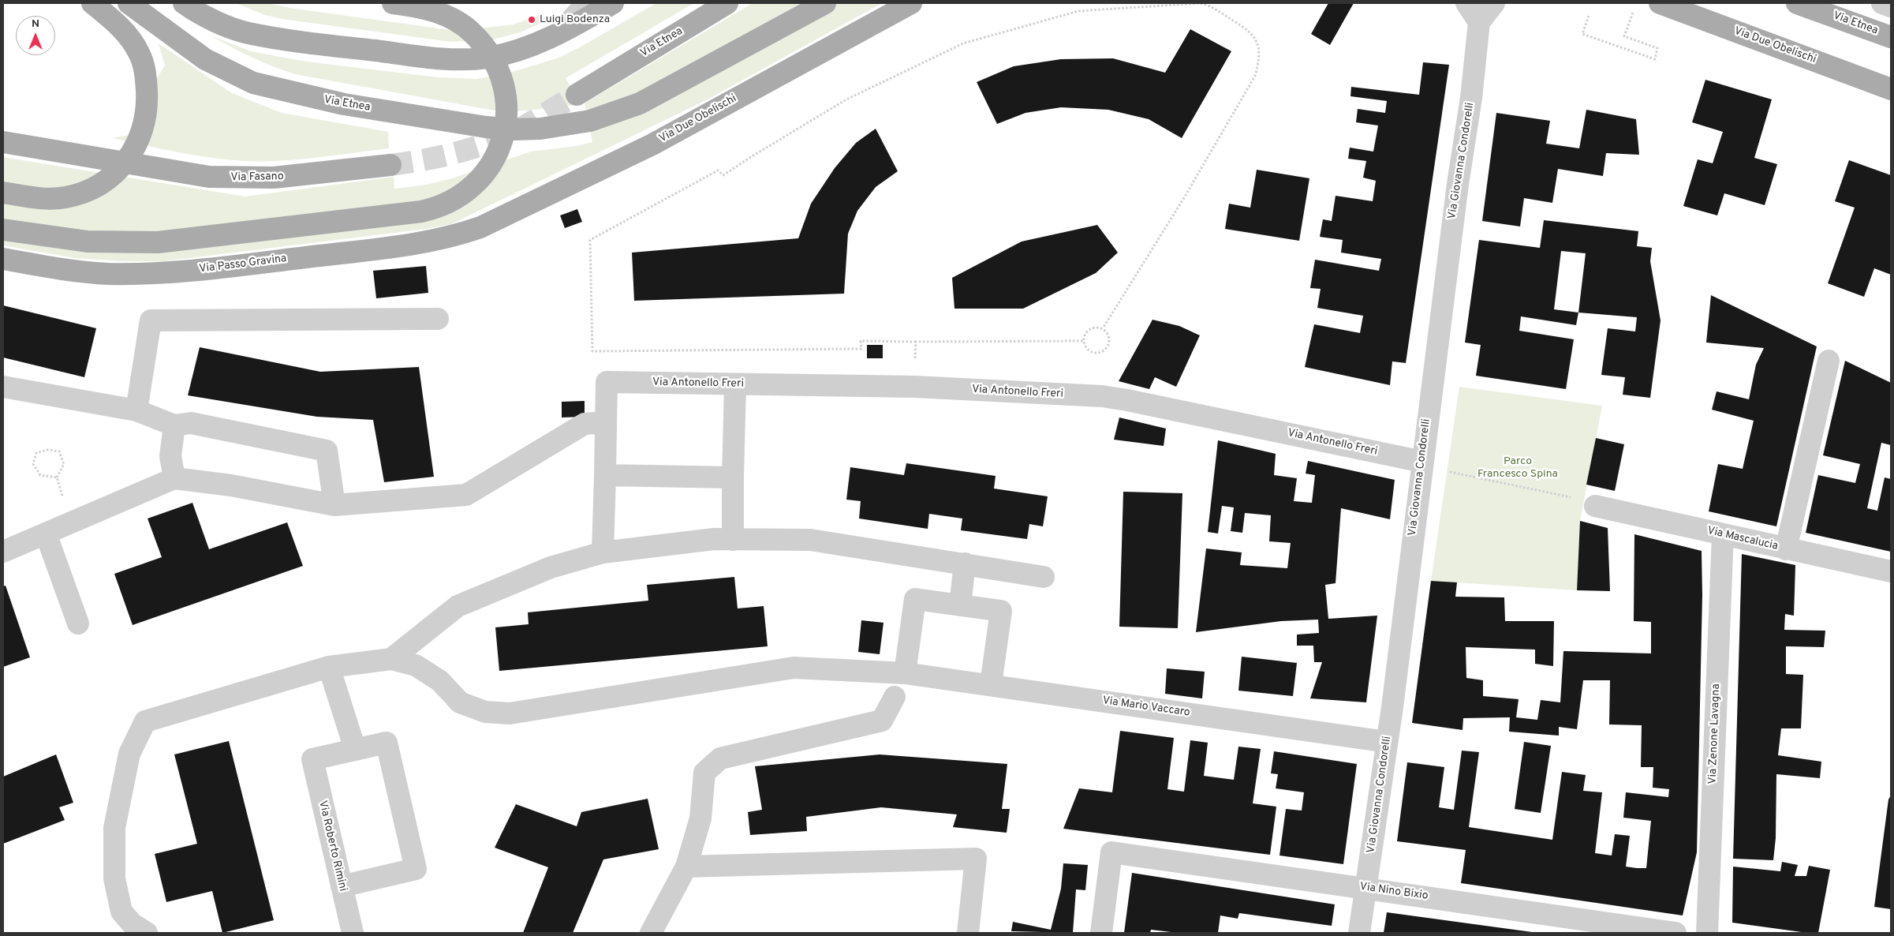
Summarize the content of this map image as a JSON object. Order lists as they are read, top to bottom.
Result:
{
  "streets": {
    "main road": [
      "Via Etnea",
      "Via Due Obelischi",
      "Via Fasano",
      "Via Passo Gravina"
    ],
    "street": [
      "Via Giovanna Condorelli",
      "Via Antonello Freri",
      "Via Mascalucia",
      "Via Mario Vaccaro",
      "Via Zenone Lavagna",
      "Via Roberto Rimini",
      "Via Nino Bixio"
    ]
  },
  "crossings": [
    ["Via Due Obelischi", "Via Passo Gravina"],
    ["Via Giovanna Condorelli", "Via Antonello Freri"],
    ["Via Giovanna Condorelli", "Via Mario Vaccaro"],
    ["Via Giovanna Condorelli", "Via Nino Bixio"],
    ["Via Mascalucia", "Via Zenone Lavagna"]
  ],
  "parks": ["Parco Francesco Spina"],
  "places": ["Luigi Bodenza"],
  "north": "top"
}
